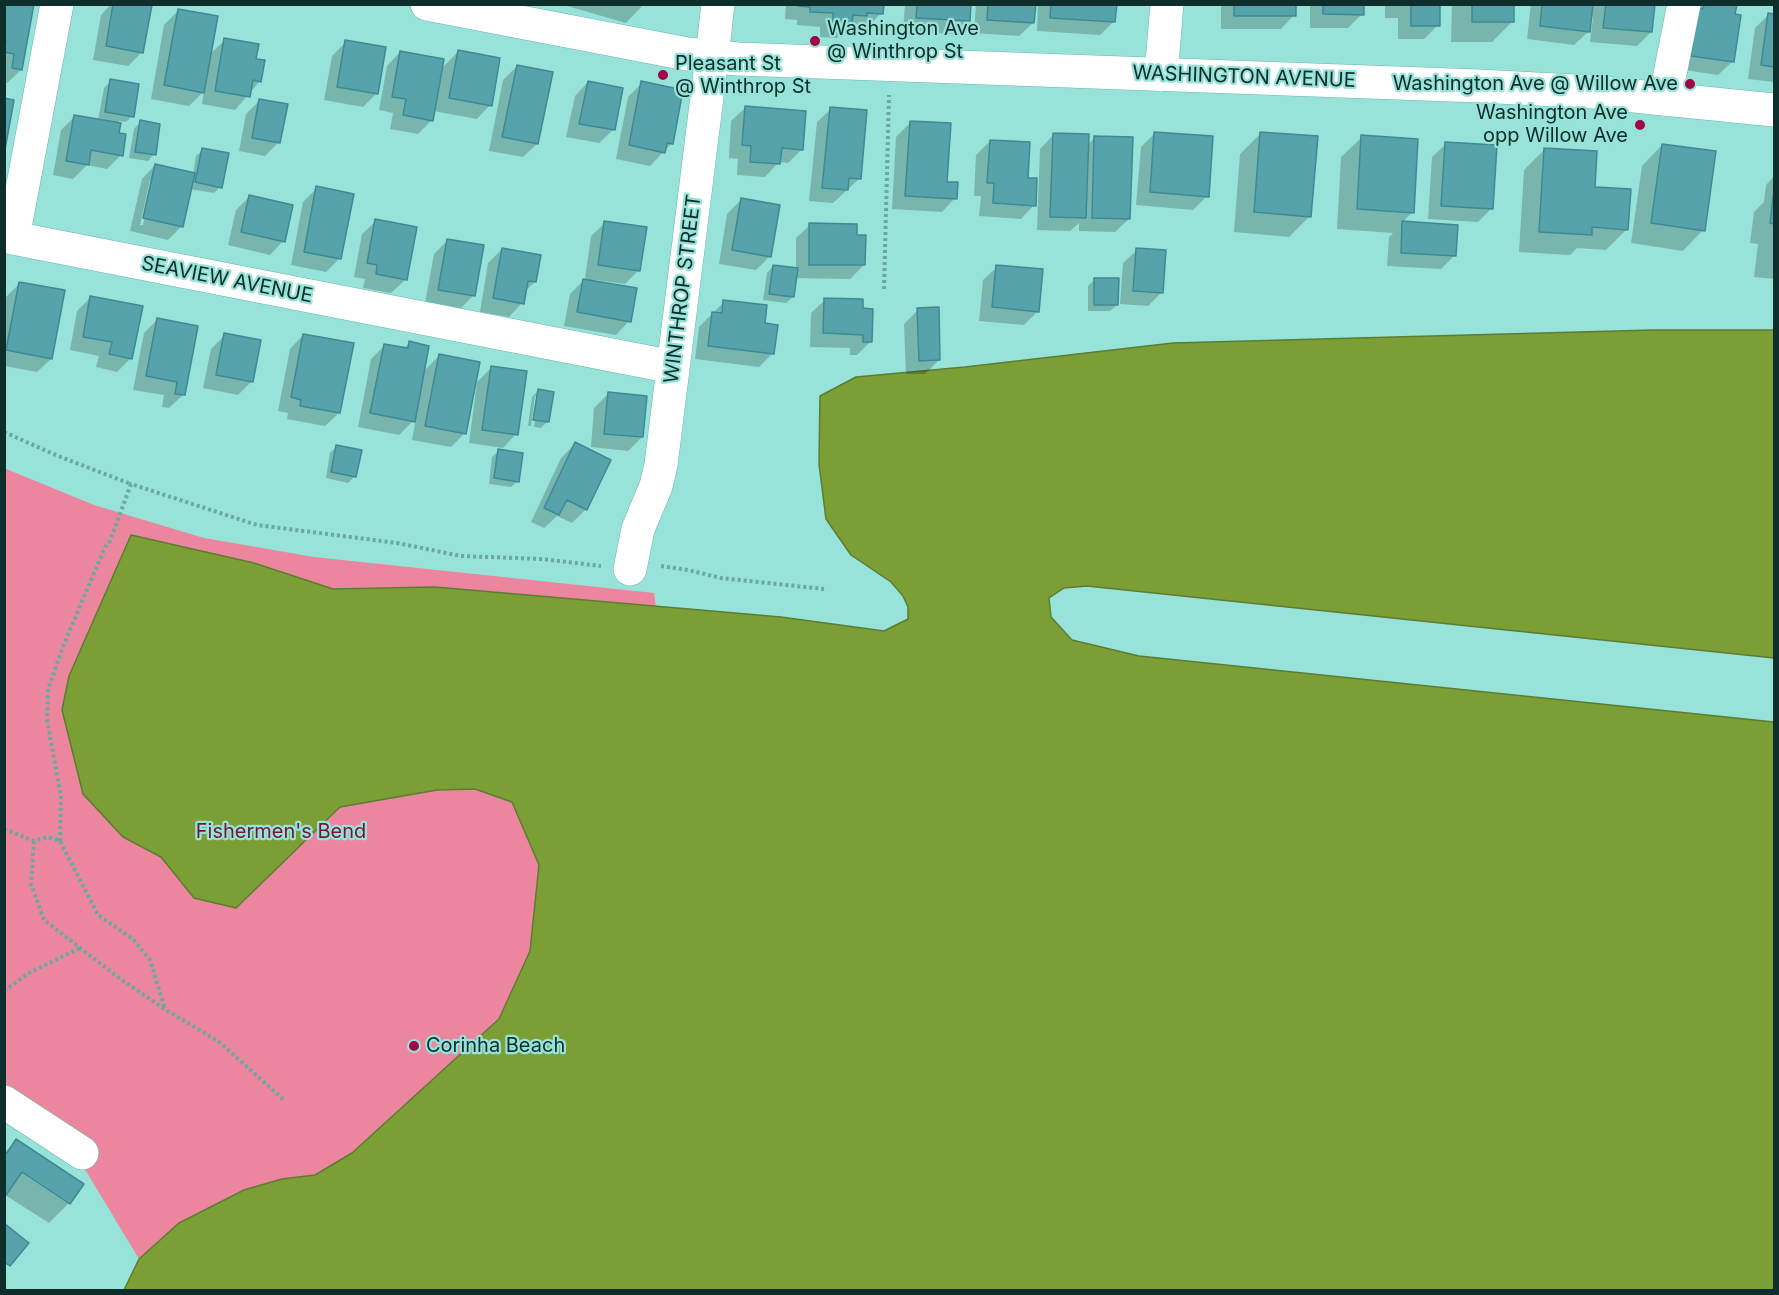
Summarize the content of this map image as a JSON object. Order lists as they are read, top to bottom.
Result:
{
  "streets": {
    "street": ["WASHINGTON AVENUE", "SEAVIEW AVENUE", "WINTHROP STREET"]
  },
  "crossings": [
    ["WASHINGTON AVENUE", "WINTHROP STREET"],
    ["SEAVIEW AVENUE", "WINTHROP STREET"]
  ],
  "parks": ["Fishermen's Bend"],
  "places": [
    "Washington Ave @ Winthrop St",
    "Pleasant St @ Winthrop St",
    "Washington Ave @ Willow Ave",
    "Washington Ave opp Willow Ave",
    "Corinha Beach"
  ]
}
